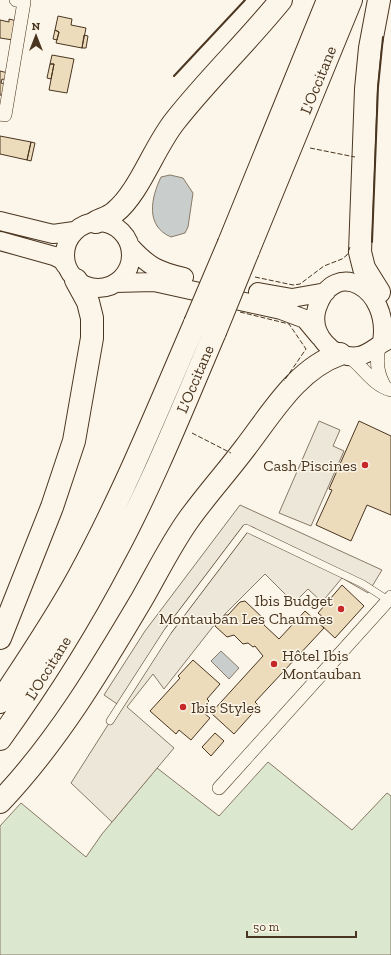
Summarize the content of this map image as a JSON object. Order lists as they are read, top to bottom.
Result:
{
  "streets": {
    "highway": ["L'Occitane"]
  },
  "places": [
    "Cash Piscines",
    "Ibis Budget Montauban Les Chaumes",
    "Hôtel Ibis Montauban",
    "Ibis Styles"
  ],
  "scale_bar": "50 m",
  "north": "top"
}
